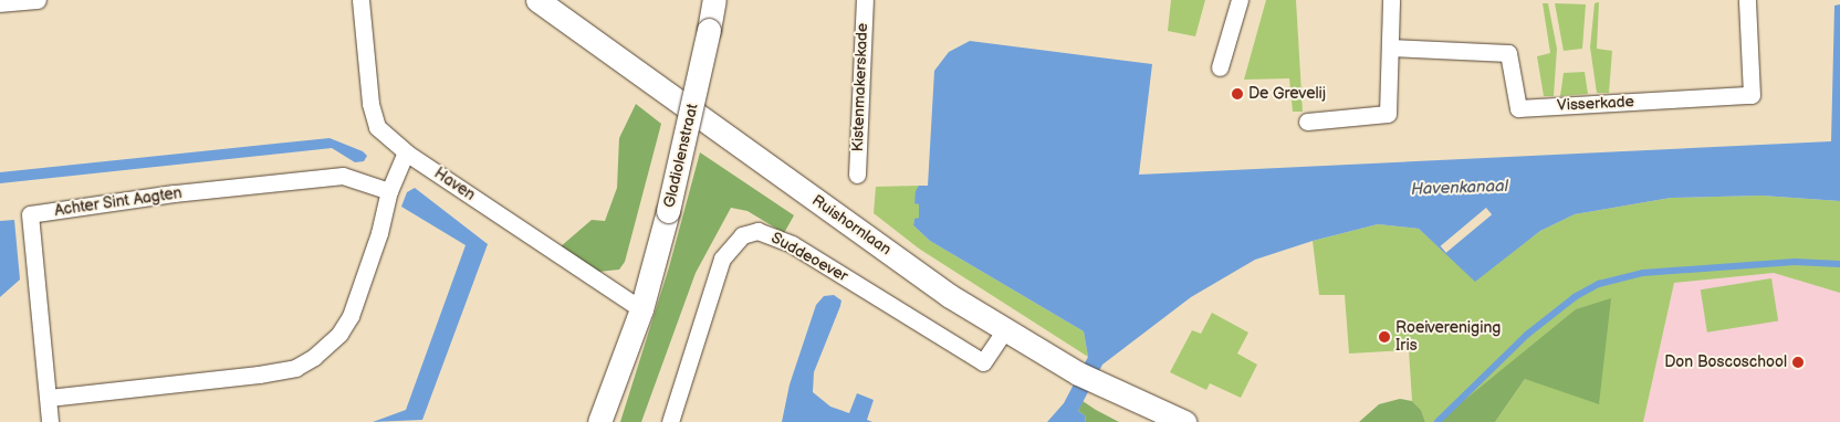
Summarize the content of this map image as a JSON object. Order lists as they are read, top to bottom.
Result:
{
  "streets": {
    "main road": ["Gladiolenstraat", "Ruishornlaan"],
    "street": [
      "Kistenmakerskade",
      "Visserkade",
      "Haven",
      "Achter Sint Aagten",
      "Suddeoever"
    ]
  },
  "crossings": [
    ["Gladiolenstraat", "Haven"],
    ["Ruishornlaan", "Suddeoever"]
  ],
  "water": ["Havenkanaal"],
  "places": ["De Grevelij", "Roeivereniging Iris", "Don Boscoschool"]
}
